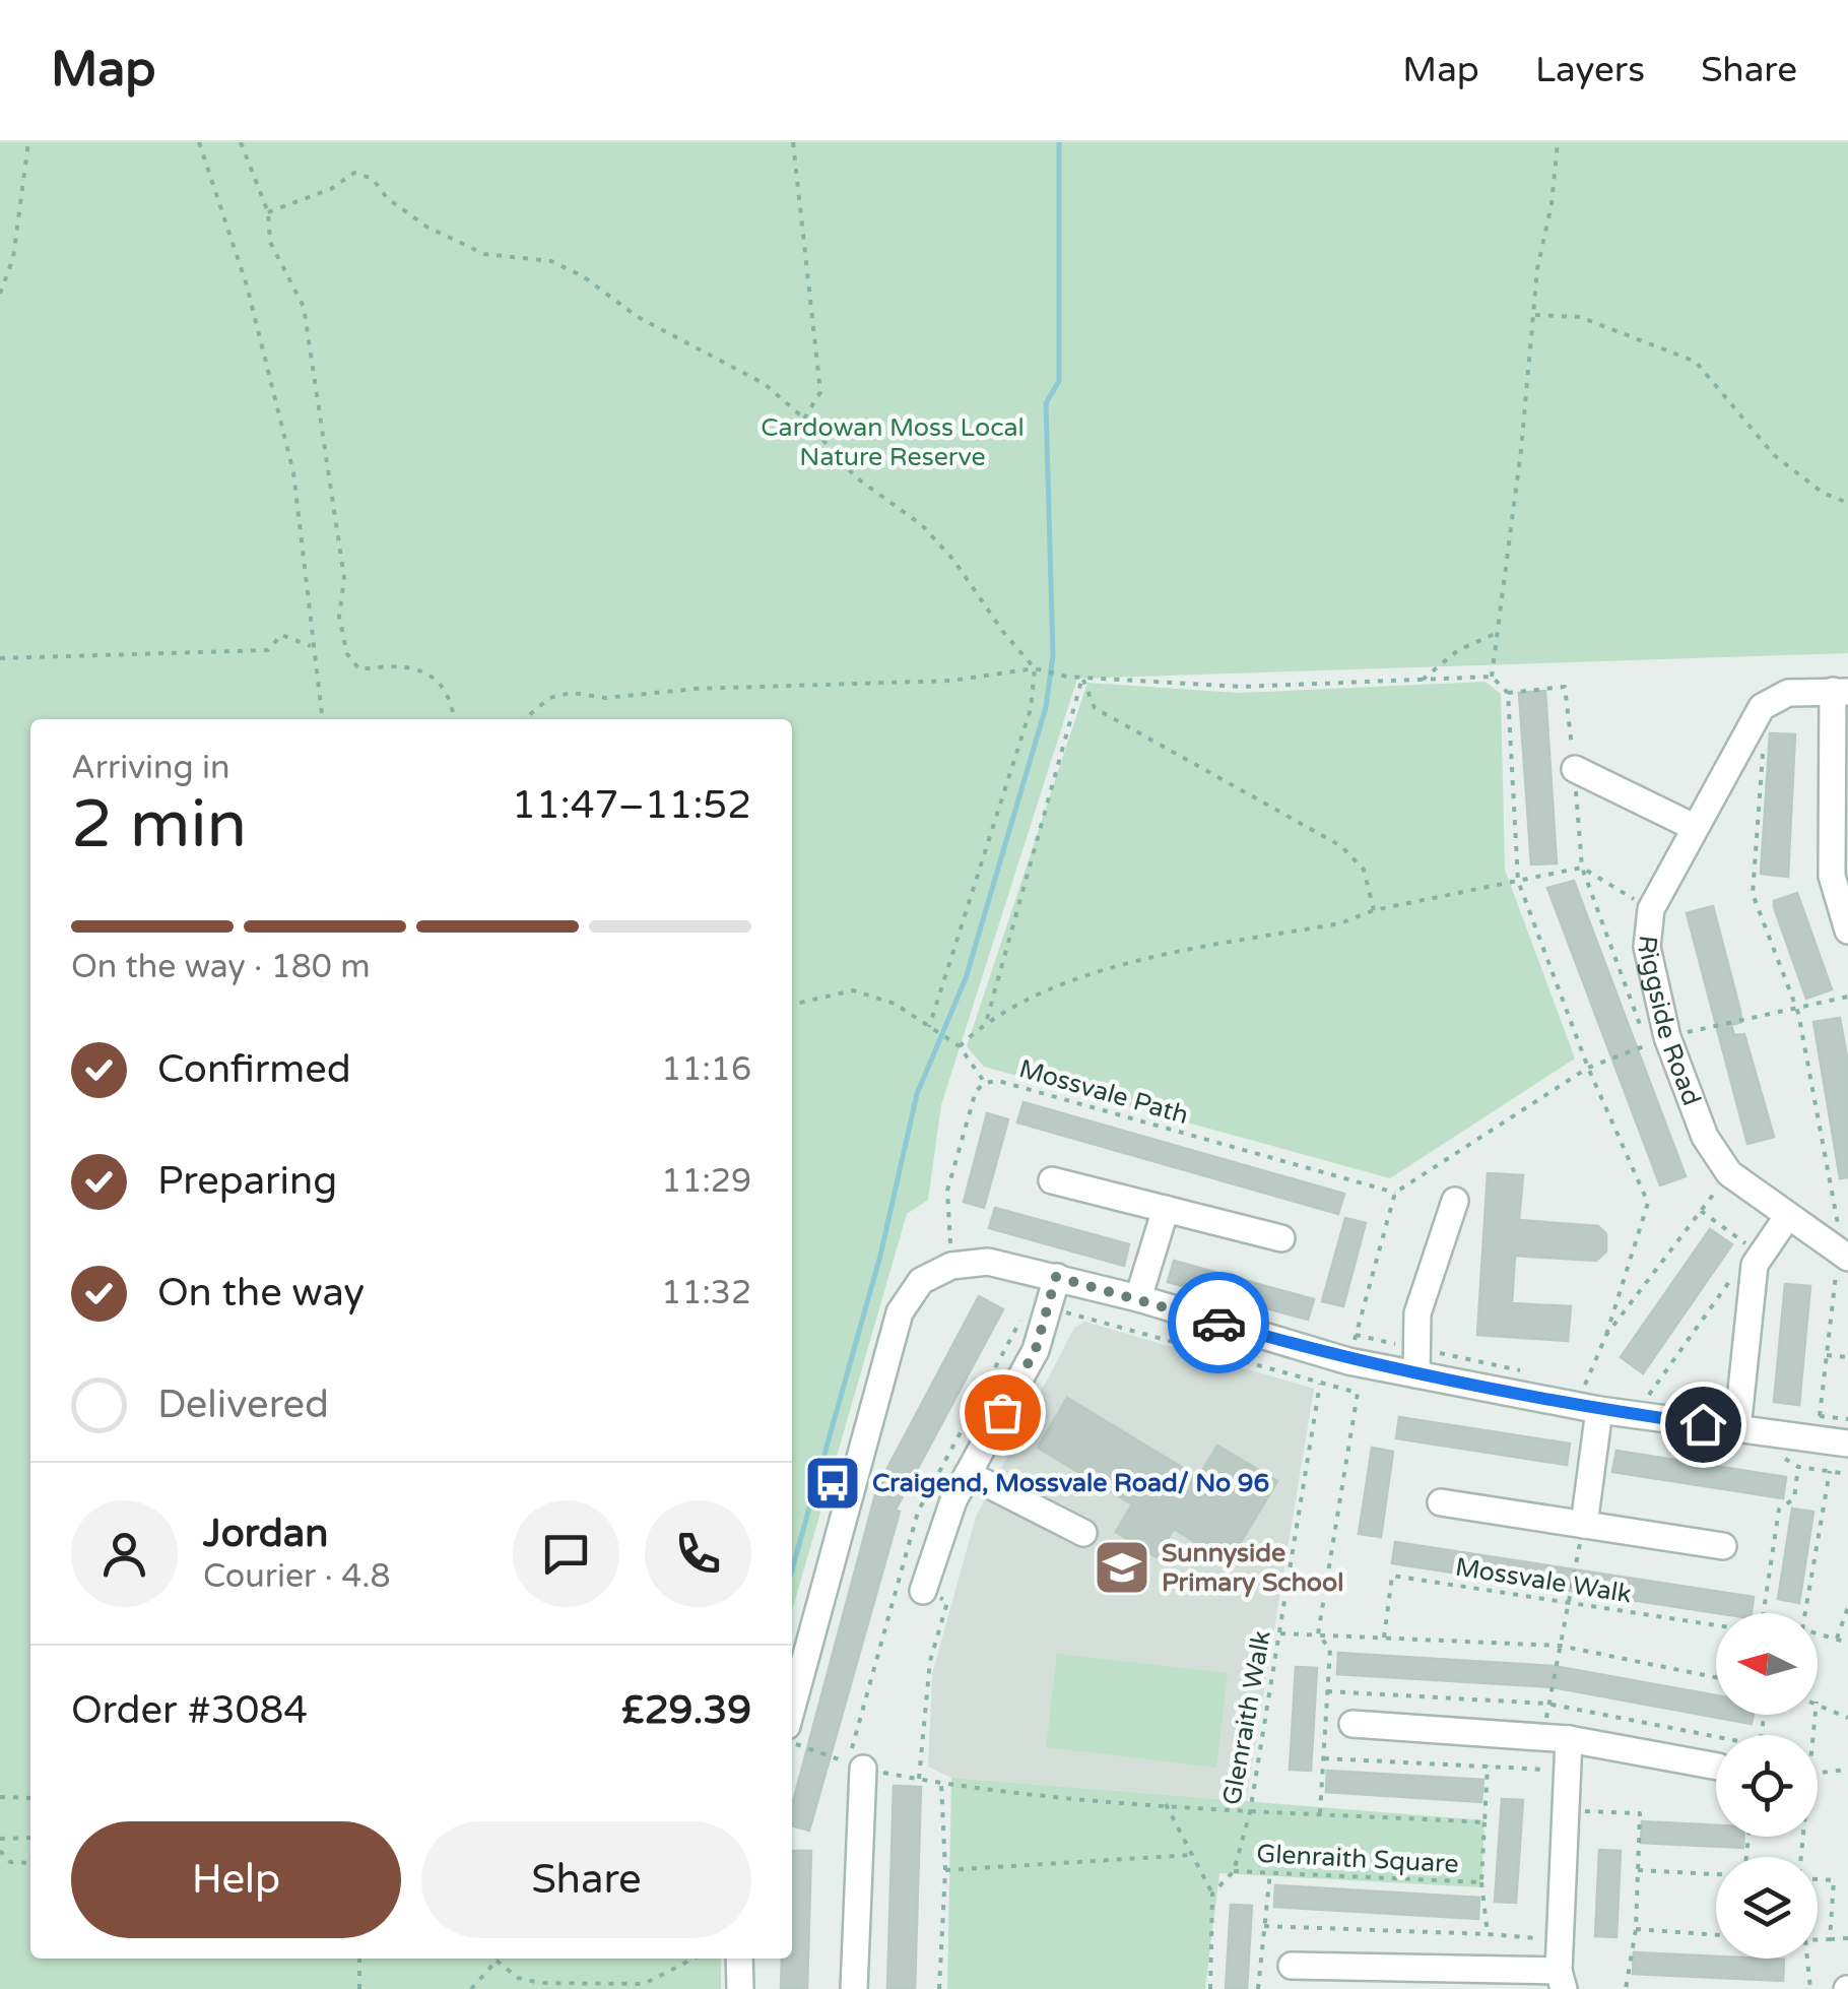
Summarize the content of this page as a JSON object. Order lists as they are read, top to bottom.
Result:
{
  "streets": {
    "street": ["Riggside Road"],
    "path": [
      "Mossvale Path",
      "Mossvale Walk",
      "Glenraith Walk",
      "Glenraith Square"
    ]
  },
  "crossings": [
    ["Glenraith Walk", "Glenraith Square"]
  ],
  "parks": ["Cardowan Moss Local Nature Reserve"],
  "places": {
    "bus stop": ["Craigend, Mossvale Road/ No 96"],
    "school or university": ["Sunnyside Primary School"]
  },
  "north": "left",
  "page": {
    "header": "Map",
    "nav": ["Map", "Layers", "Share"],
    "heading": ["2 min", "Arriving in", "11:47–11:52"],
    "panel": [
      "Jordan",
      "Courier · 4.8",
      "Order #3084",
      "£29.39"
    ],
    "bar": "On the way · 180 m",
    "list": [
      ["Confirmed", "11:16"],
      ["Preparing", "11:29"],
      ["On the way", "11:32"],
      "Delivered"
    ],
    "buttons": ["Help", "Share"]
  }
}
